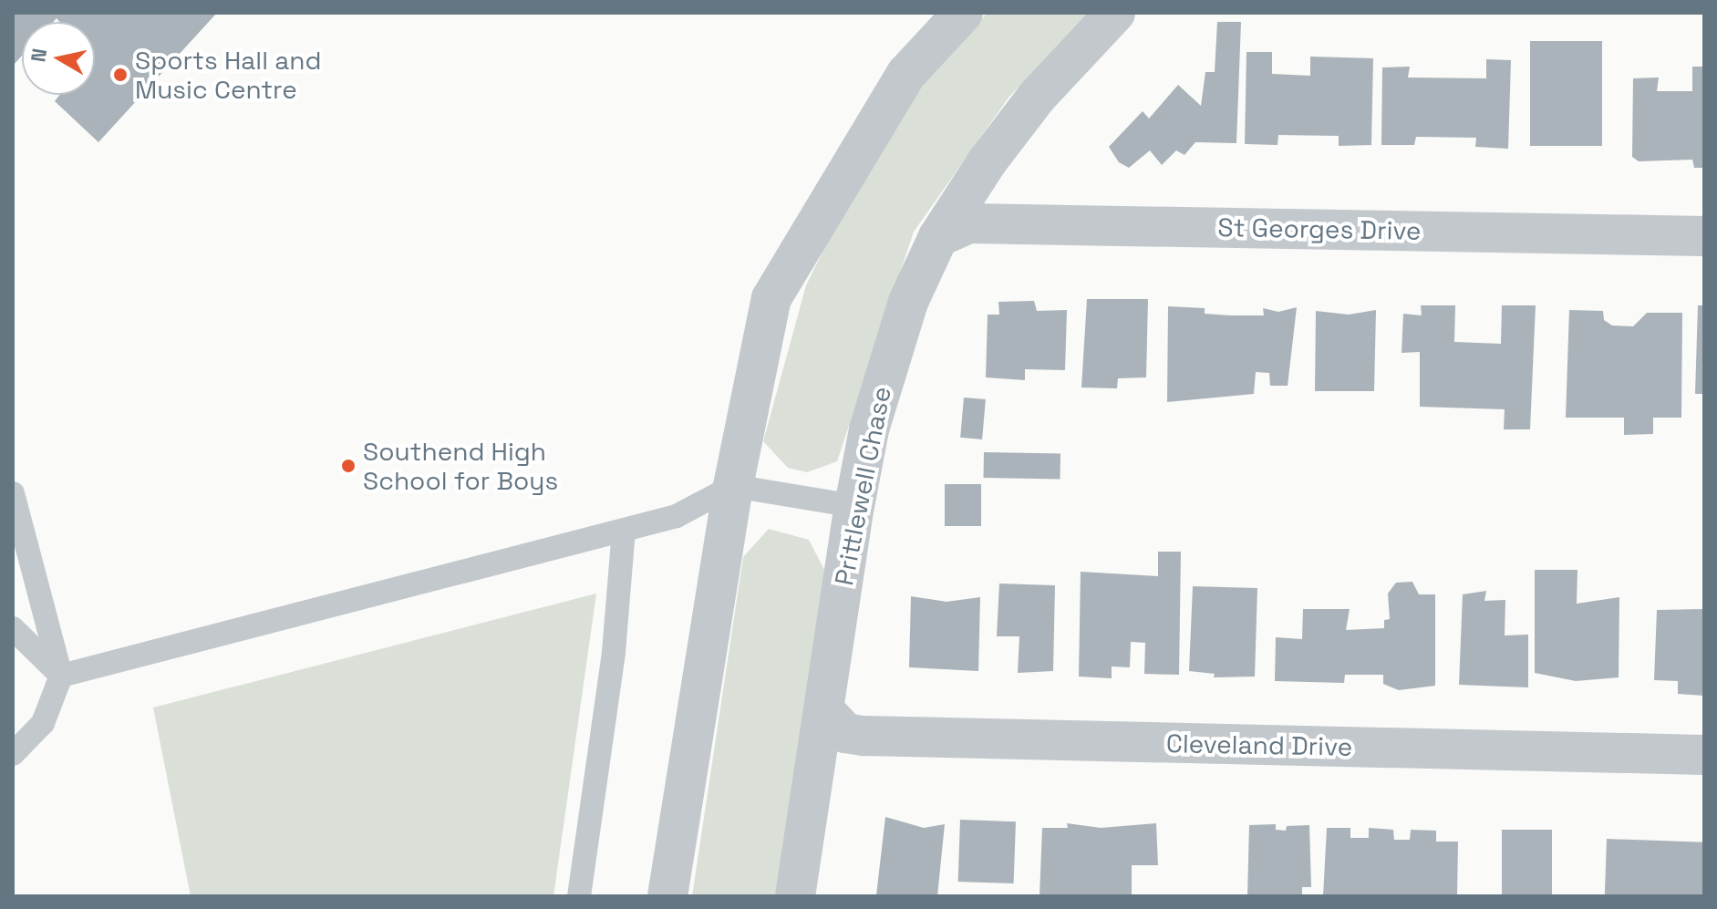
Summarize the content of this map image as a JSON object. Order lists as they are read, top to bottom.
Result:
{
  "streets": {
    "street": ["St Georges Drive", "Prittlewell Chase", "Cleveland Drive"]
  },
  "crossings": [
    ["St Georges Drive", "Prittlewell Chase"],
    ["Prittlewell Chase", "Cleveland Drive"]
  ],
  "places": ["Sports Hall and Music Centre", "Southend High School for Boys"],
  "north": "left"
}
